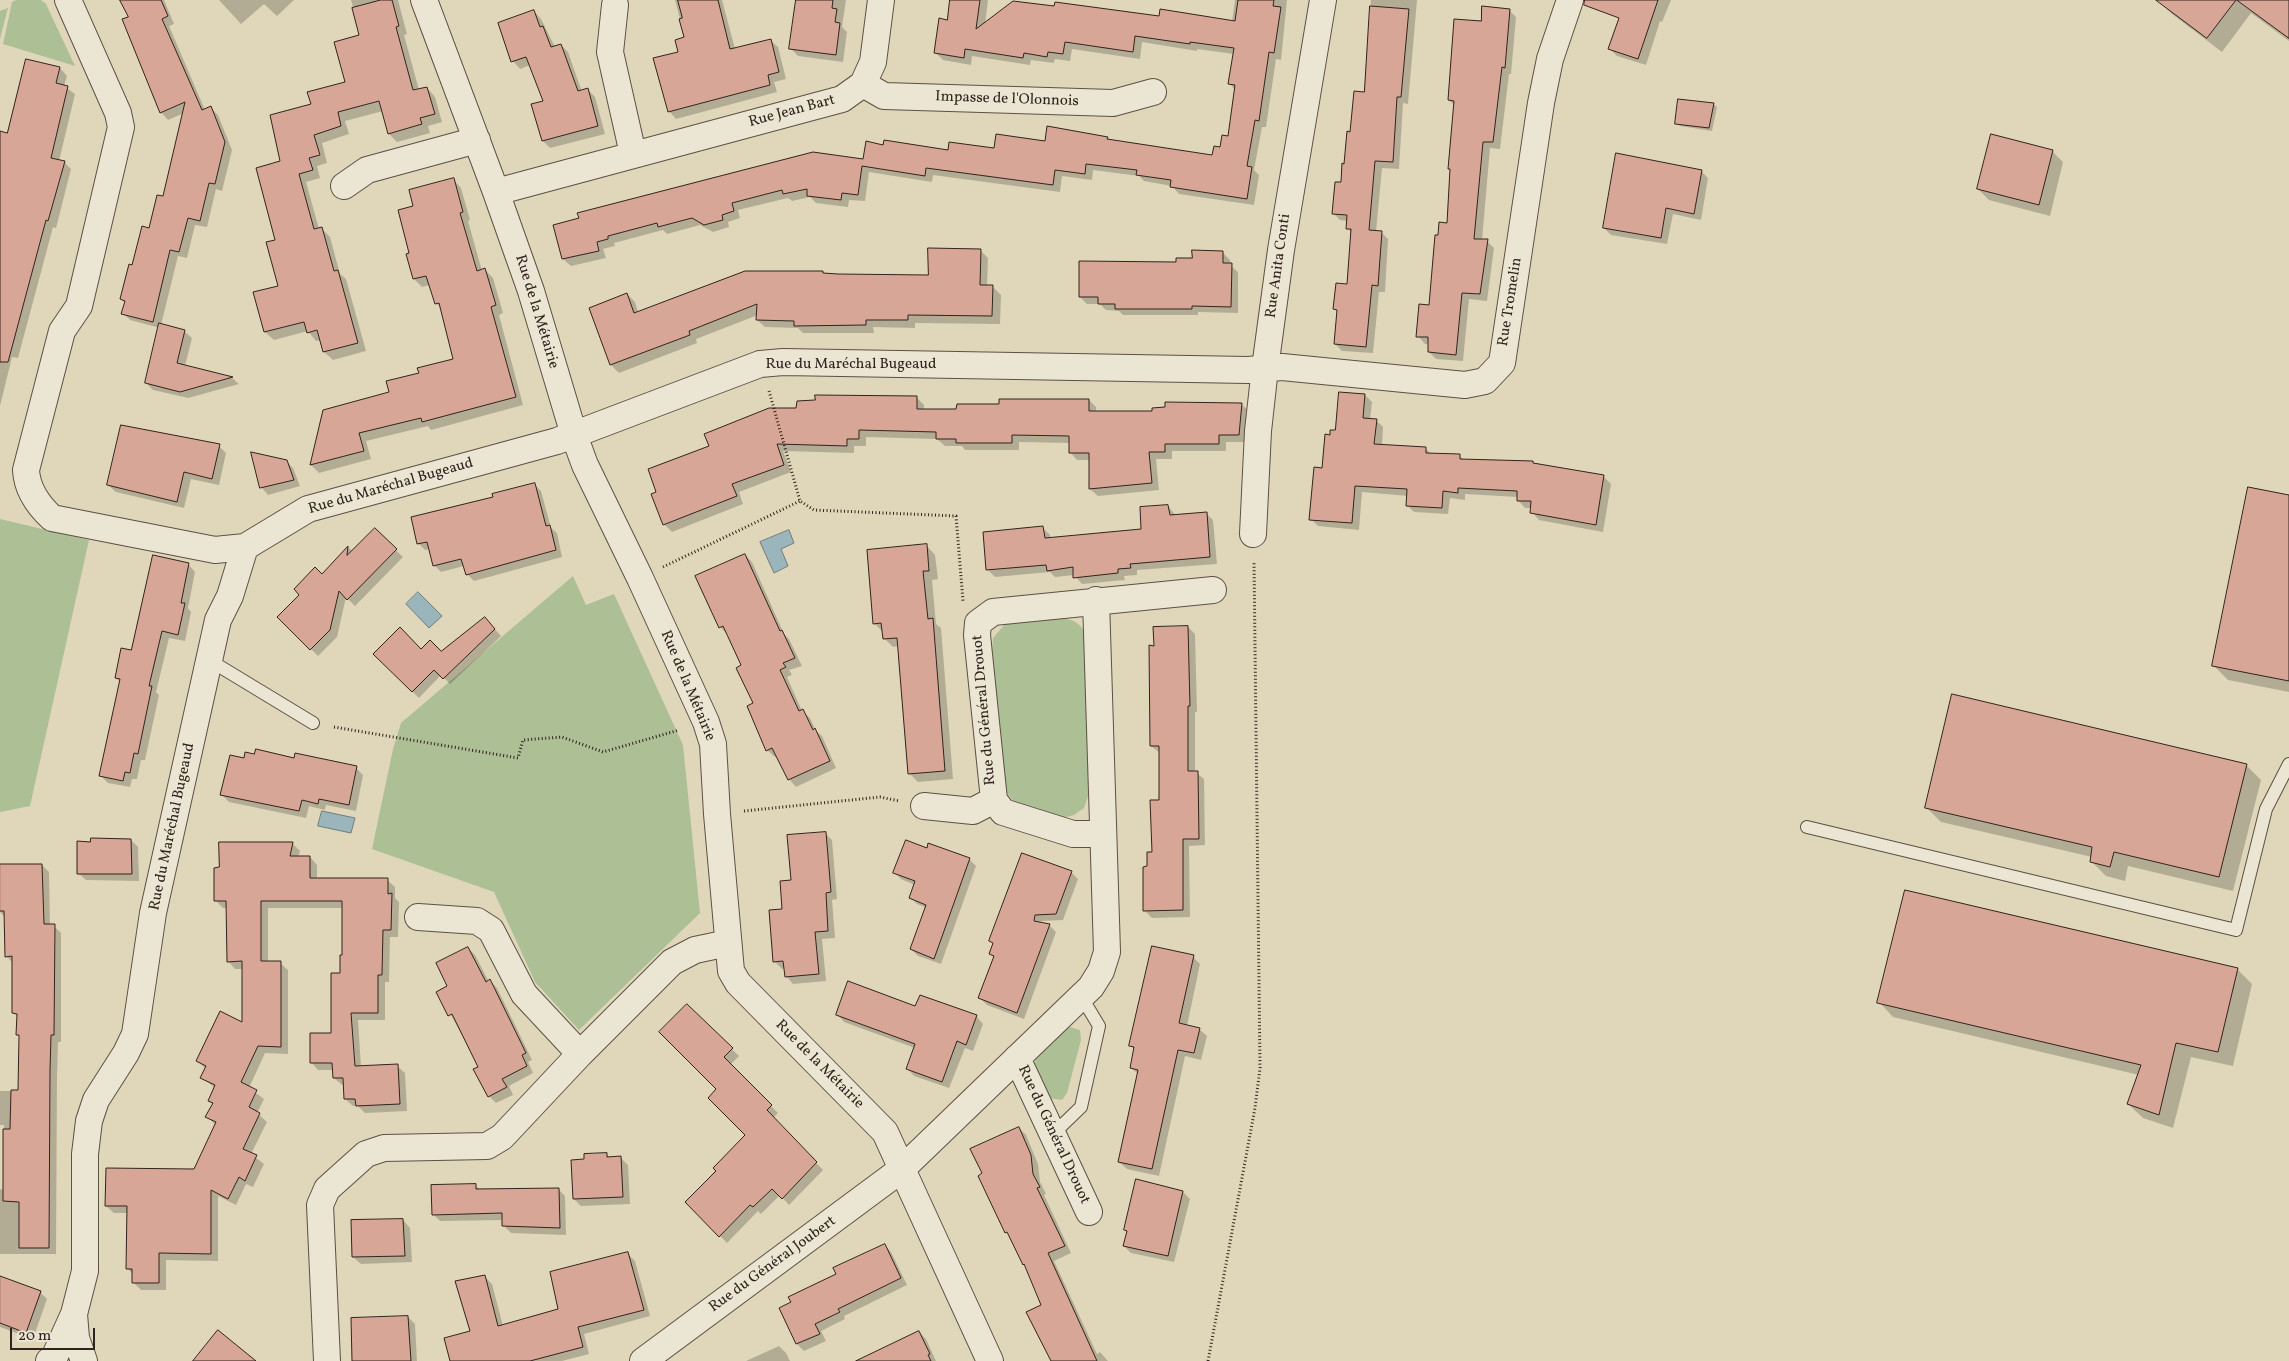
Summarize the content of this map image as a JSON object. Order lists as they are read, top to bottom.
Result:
{
  "streets": {
    "street": [
      "Impasse de l'Olonnois",
      "Rue Jean Bart",
      "Rue Anita Conti",
      "Rue Tromelin",
      "Rue de la Métairie",
      "Rue du Maréchal Bugeaud",
      "Rue du Général Drouot",
      "Rue du Général Joubert"
    ]
  },
  "crossings": [
    ["Impasse de l'Olonnois", "Rue Jean Bart"],
    ["Rue Jean Bart", "Rue de la Métairie"],
    ["Rue Anita Conti", "Rue Tromelin"],
    ["Rue Anita Conti", "Rue du Maréchal Bugeaud"],
    ["Rue Tromelin", "Rue du Maréchal Bugeaud"],
    ["Rue de la Métairie", "Rue du Maréchal Bugeaud"],
    ["Rue de la Métairie", "Rue du Général Drouot"],
    ["Rue de la Métairie", "Rue du Général Joubert"],
    ["Rue du Général Drouot", "Rue du Général Joubert"]
  ],
  "scale_bar": "20 m"
}
